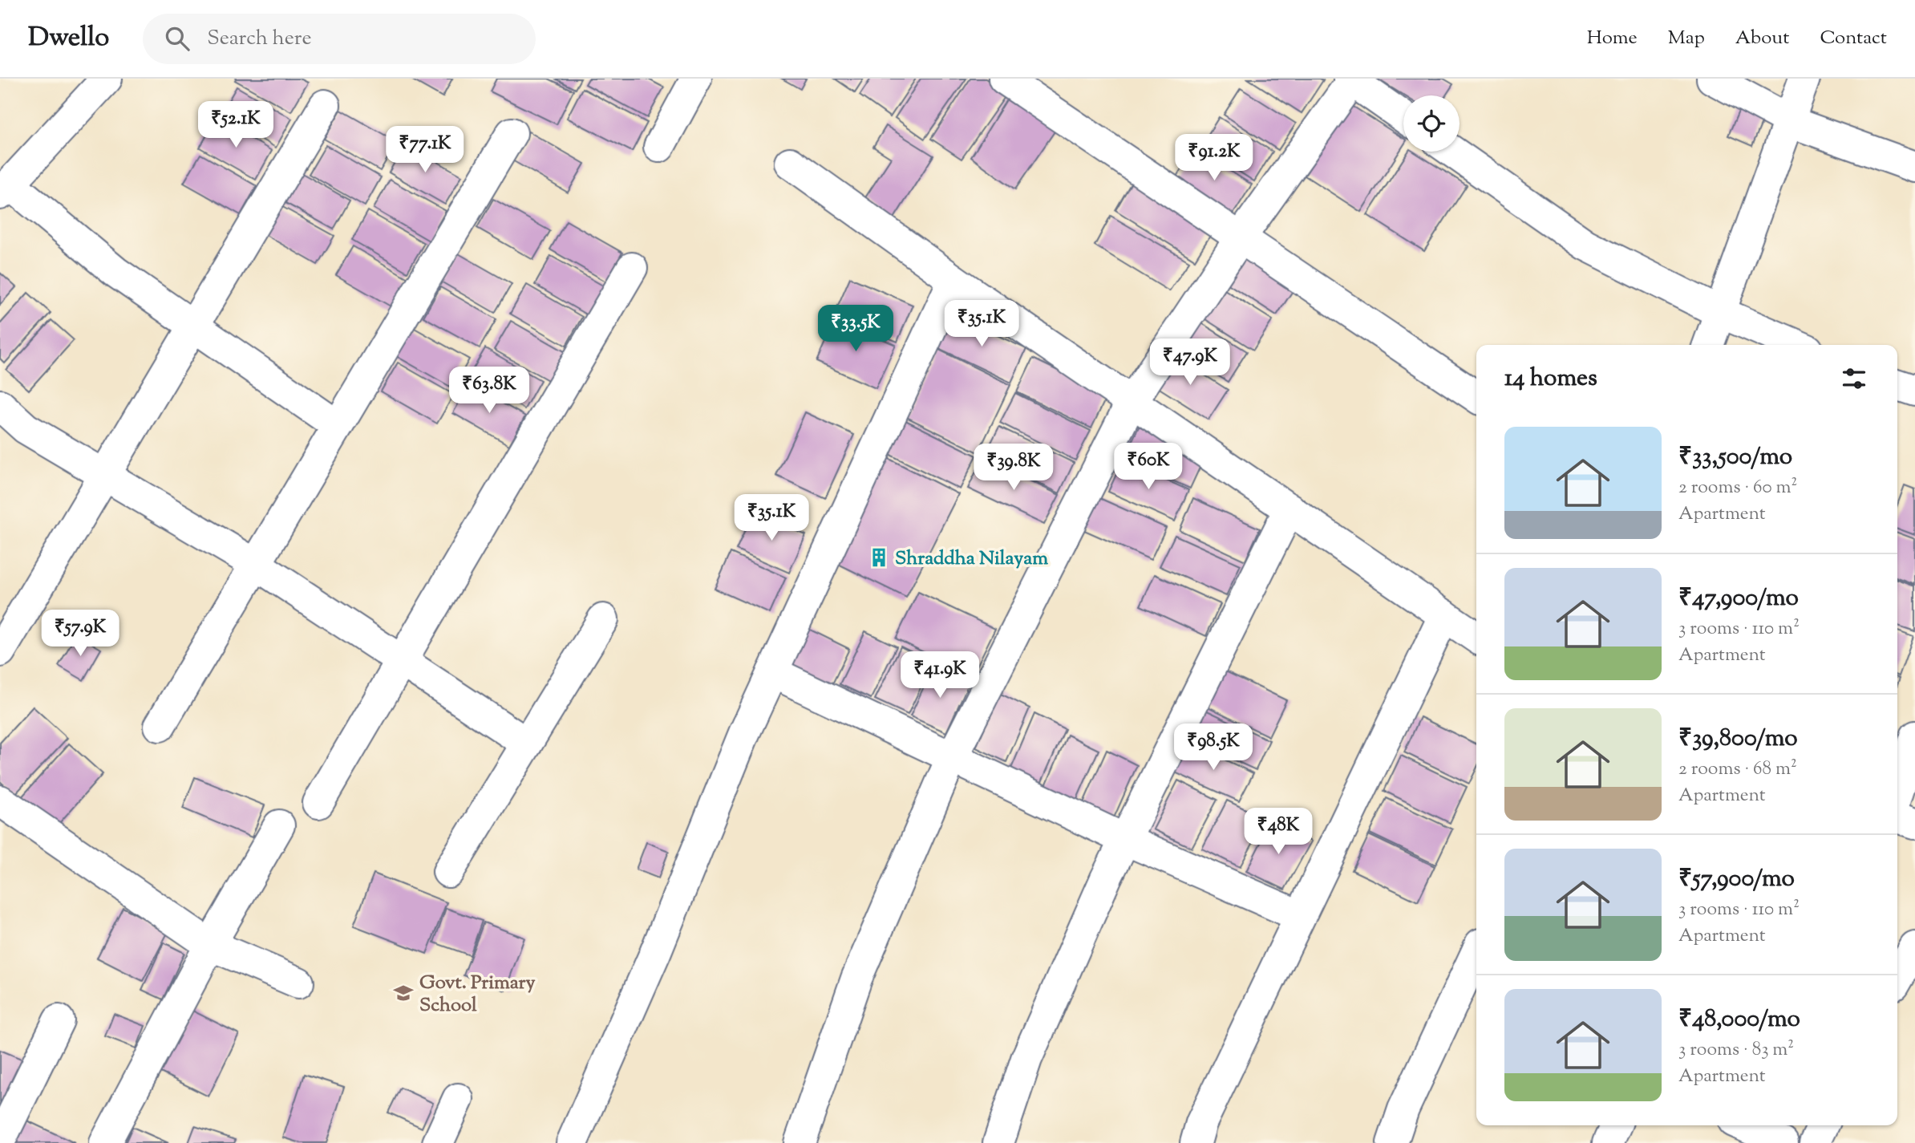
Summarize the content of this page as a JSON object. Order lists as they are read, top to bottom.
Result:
{
  "places": {
    "building": ["Shraddha Nilayam"],
    "school or university": ["Govt. Primary School"]
  },
  "page": {
    "header": "Dwello",
    "search": "Search here",
    "nav": [
      "Home",
      "Map",
      "About",
      "Contact"
    ],
    "price": [
      "₹52.1K",
      "₹77.1K",
      "₹91.2K",
      "₹35.1K",
      "₹33.5K",
      "₹47.9K",
      "₹63.8K",
      "₹60K",
      "₹39.8K",
      "₹35.1K",
      "₹57.9K",
      "₹41.9K",
      "₹98.5K",
      "₹48K"
    ],
    "heading": "14 homes",
    "list": [
      {
        "name": "₹33,500/mo",
        "note": "2 rooms · 60 m² · Apartment"
      },
      {
        "name": "₹47,900/mo",
        "note": "3 rooms · 110 m² · Apartment"
      },
      {
        "name": "₹39,800/mo",
        "note": "2 rooms · 68 m² · Apartment"
      },
      {
        "name": "₹57,900/mo",
        "note": "3 rooms · 110 m² · Apartment"
      },
      {
        "name": "₹48,000/mo",
        "note": "3 rooms · 83 m² · Apartment"
      }
    ]
  }
}
